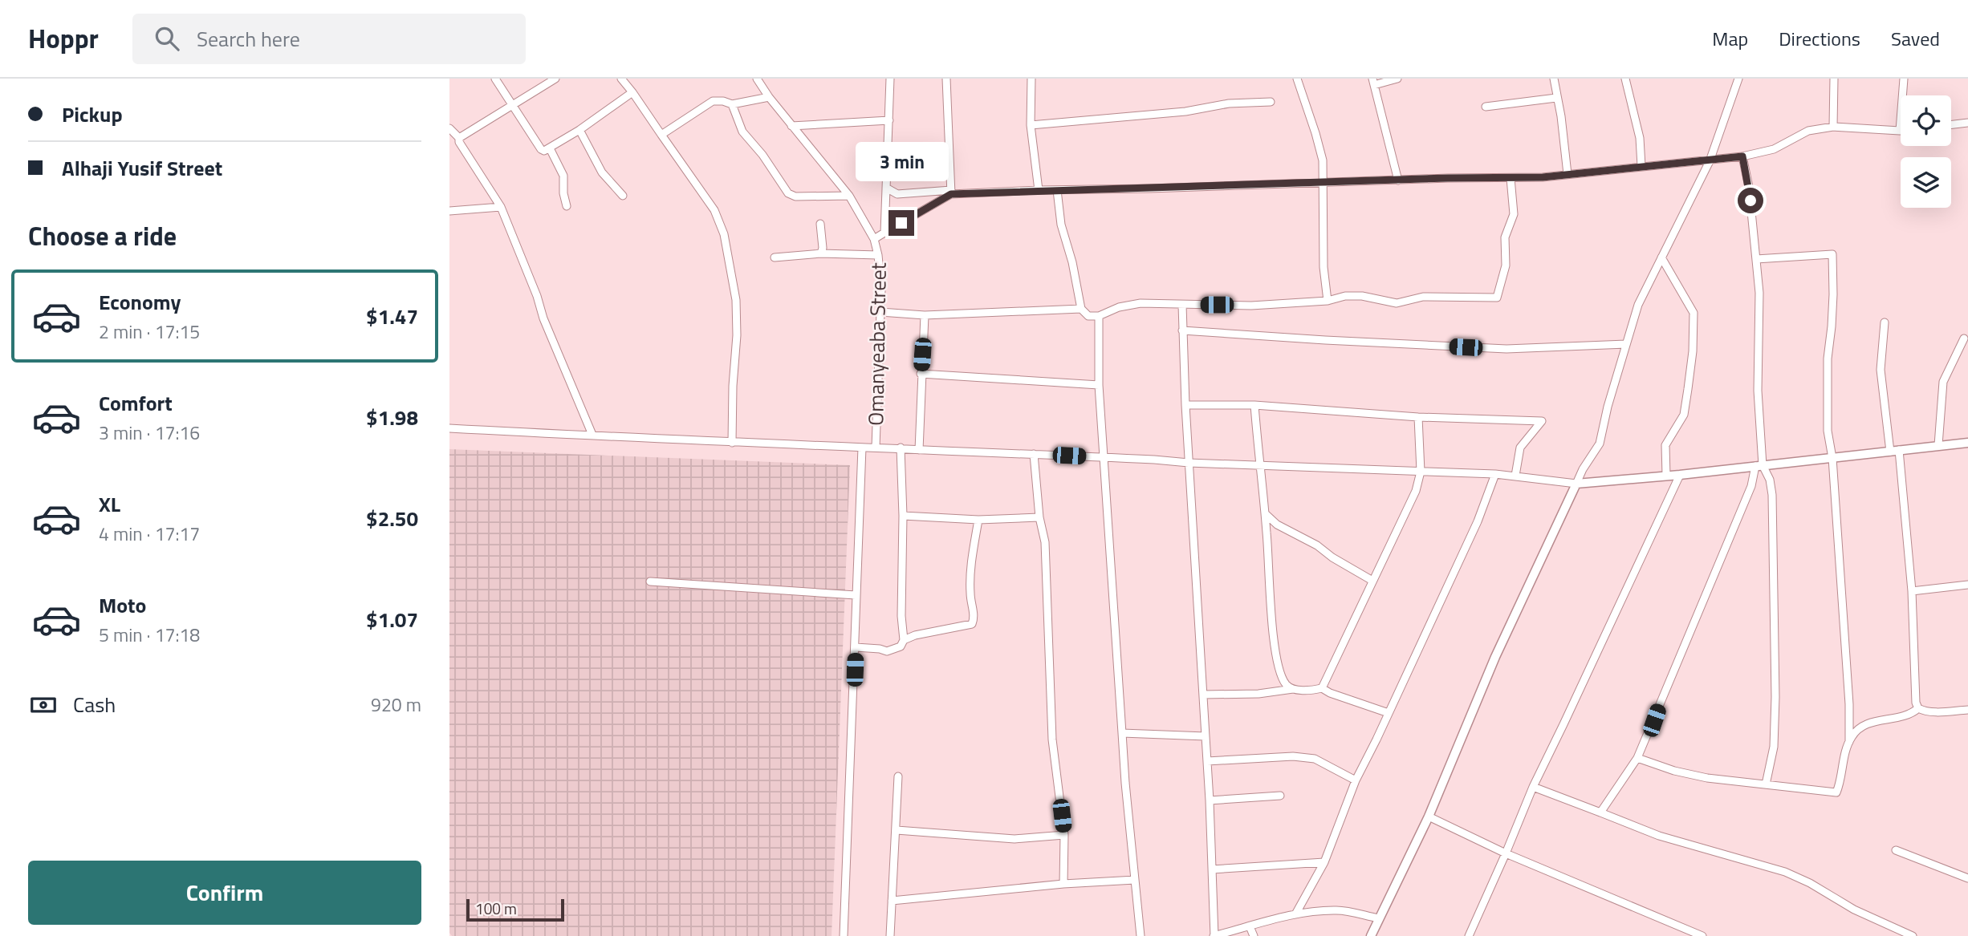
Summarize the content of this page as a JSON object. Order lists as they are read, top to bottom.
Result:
{
  "streets": {
    "street": ["Omanyeaba Street"]
  },
  "scale_bar": "100 m",
  "page": {
    "header": "Hoppr",
    "search": "Search here",
    "nav": ["Map", "Directions", "Saved"],
    "banner": ["Pickup", "Alhaji Yusif Street"],
    "bubble": "3 min",
    "heading": "Choose a ride",
    "list": [
      {
        "name": "Economy",
        "note": "2 min · 17:15",
        "value": "$1.47"
      },
      {
        "name": "Comfort",
        "note": "3 min · 17:16",
        "value": "$1.98"
      },
      {
        "name": "XL",
        "note": "4 min · 17:17",
        "value": "$2.50"
      },
      {
        "name": "Moto",
        "note": "5 min · 17:18",
        "value": "$1.07"
      }
    ],
    "pay": ["Cash", "920 m"],
    "buttons": "Confirm",
    "scale": "100 m"
  }
}
